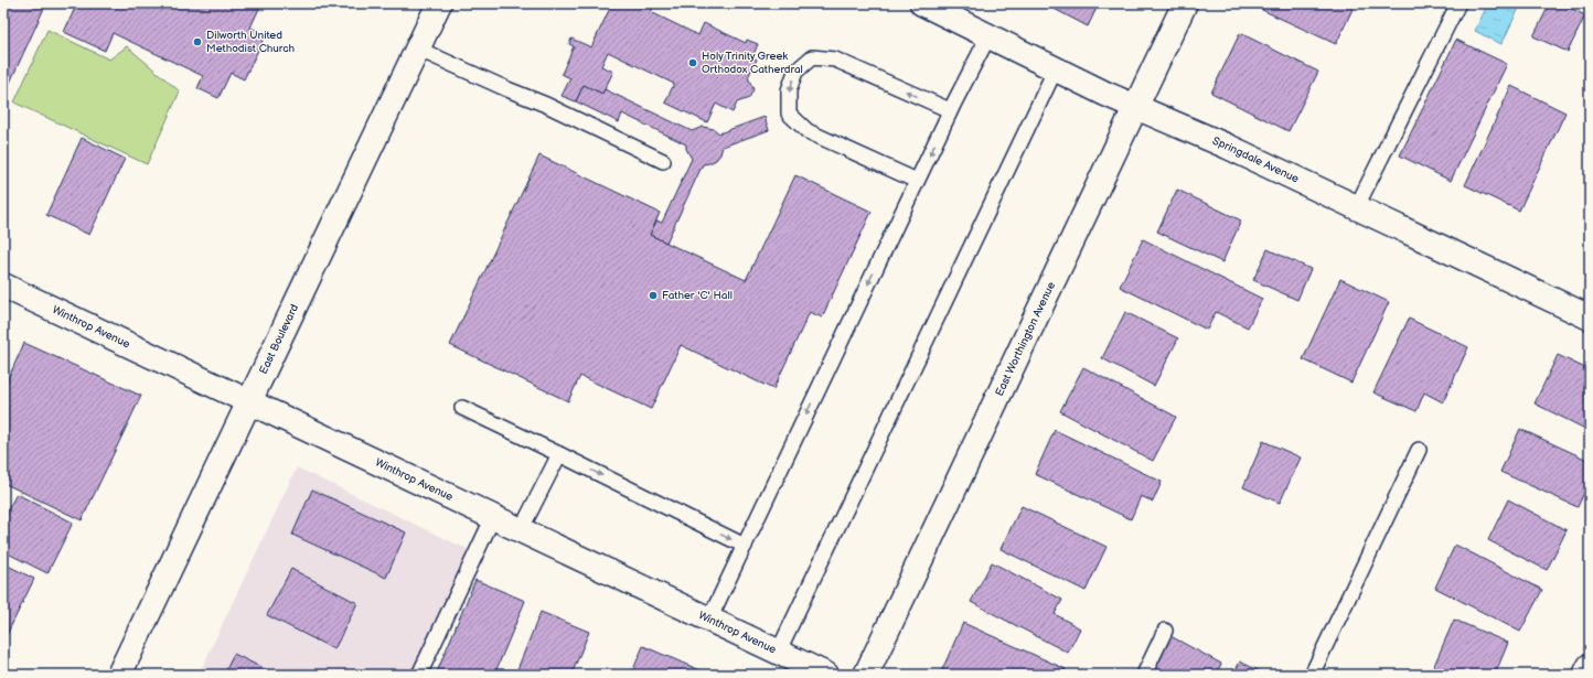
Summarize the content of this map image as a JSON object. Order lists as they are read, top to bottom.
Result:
{
  "streets": {
    "street": [
      "Springdale Avenue",
      "Winthrop Avenue",
      "East Boulevard",
      "East Worthington Avenue"
    ]
  },
  "crossings": [
    ["Springdale Avenue", "East Worthington Avenue"],
    ["Winthrop Avenue", "East Boulevard"]
  ],
  "places": ["Dilworth United Methodist Church", "Holy Trinity Greek Orthodox Catherdral", "Father 'C' Hall"]
}
